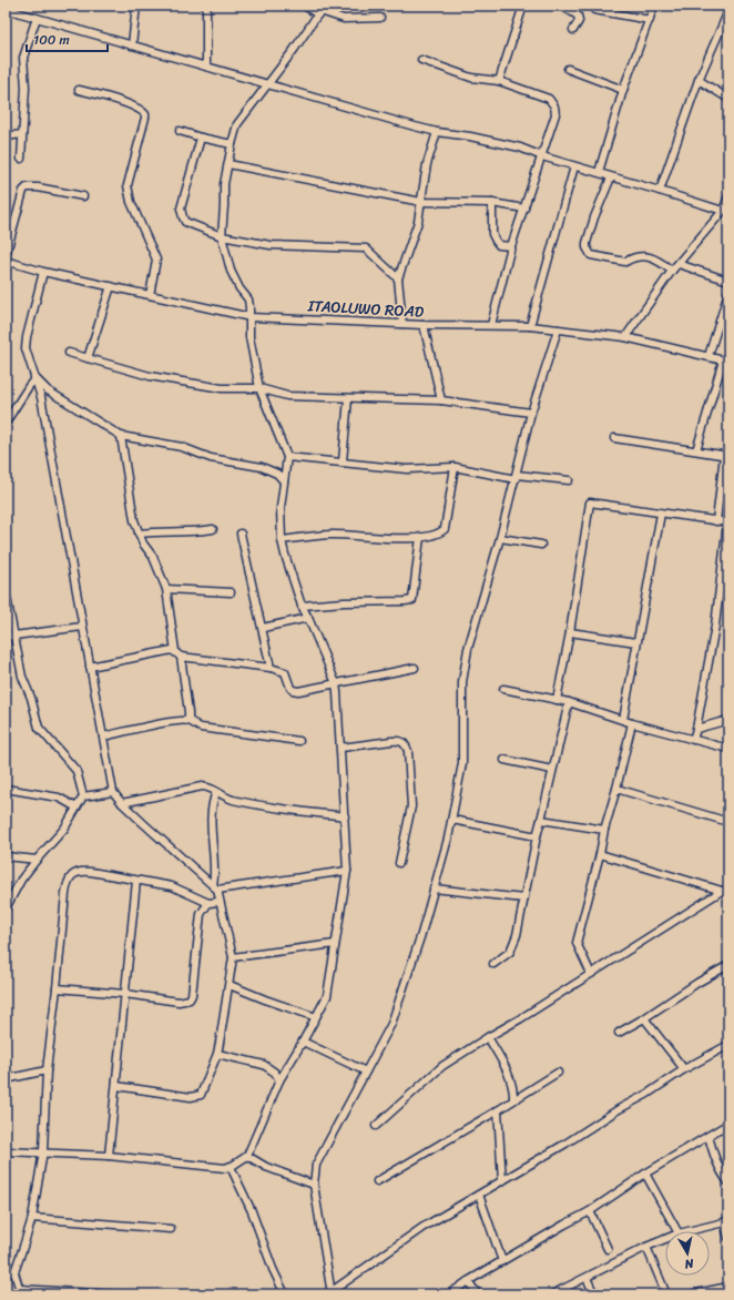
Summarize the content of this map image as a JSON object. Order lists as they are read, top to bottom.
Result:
{
  "streets": {
    "street": ["ITAOLUWO ROAD"]
  },
  "scale_bar": "100 m",
  "north": "bottom"
}
